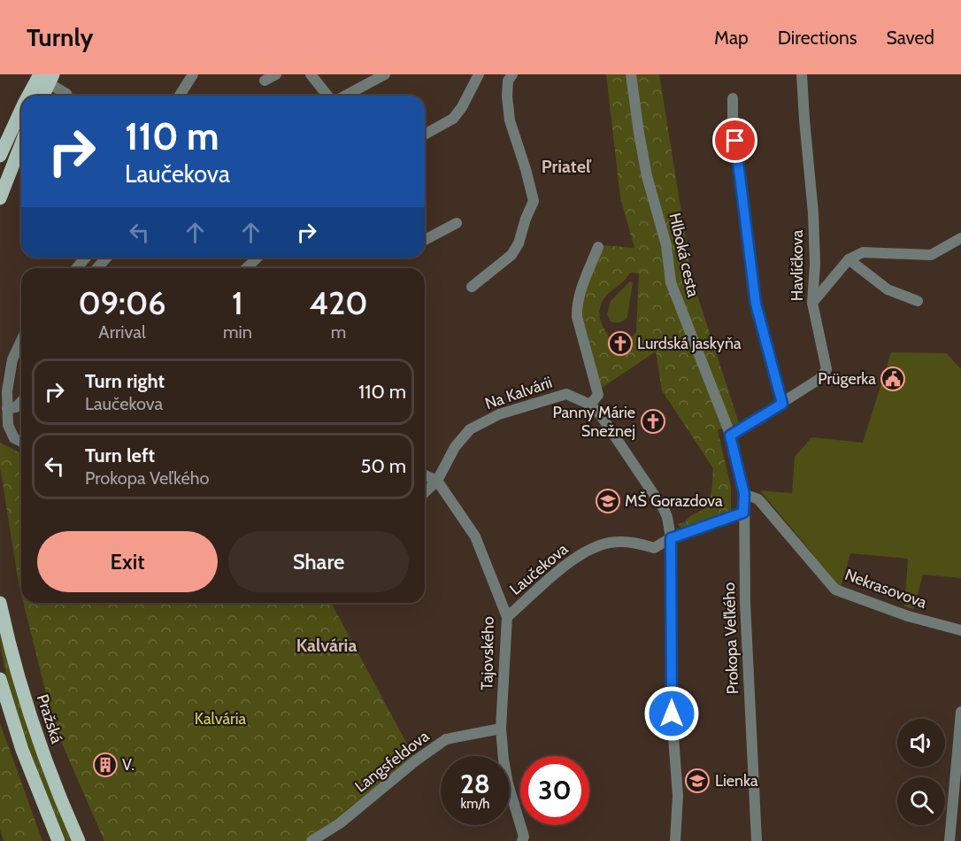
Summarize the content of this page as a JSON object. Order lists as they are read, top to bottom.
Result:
{
  "streets": {
    "main road": ["Pražská"],
    "street": [
      "Hlboká cesta",
      "Havlíčkova",
      "Na Kalvárii",
      "Laučekova",
      "Nekrasovova",
      "Prokopa Veľkého",
      "Tajovského",
      "Langsfeldova"
    ]
  },
  "crossings": [
    ["Hlboká cesta", "Havlíčkova"],
    ["Hlboká cesta", "Prokopa Veľkého"],
    ["Havlíčkova", "Prokopa Veľkého"],
    ["Na Kalvárii", "Tajovského"],
    ["Laučekova", "Prokopa Veľkého"],
    ["Laučekova", "Tajovského"],
    ["Nekrasovova", "Prokopa Veľkého"],
    ["Tajovského", "Langsfeldova"]
  ],
  "districts": ["Priateľ", "Kalvária"],
  "parks": ["Kalvária"],
  "places": {
    "church": ["Lurdská jaskyňa", "Panny Márie Snežnej"],
    "public building": ["Prügerka"],
    "school or university": ["MŠ Gorazdova", "Lienka"],
    "building": ["V."]
  },
  "page": {
    "header": "Turnly",
    "nav": ["Map", "Directions", "Saved"],
    "turn": ["110 m", "Laučekova"],
    "eta": [
      "09:06",
      "Arrival",
      "1",
      "min",
      "420",
      "m"
    ],
    "list": [
      {
        "name": "Turn right",
        "note": "Laučekova",
        "value": "110 m"
      },
      {
        "name": "Turn left",
        "note": "Prokopa Veľkého",
        "value": "50 m"
      }
    ],
    "buttons": ["Exit", "Share"],
    "speed": "28 km/h",
    "limit": "30"
  }
}
